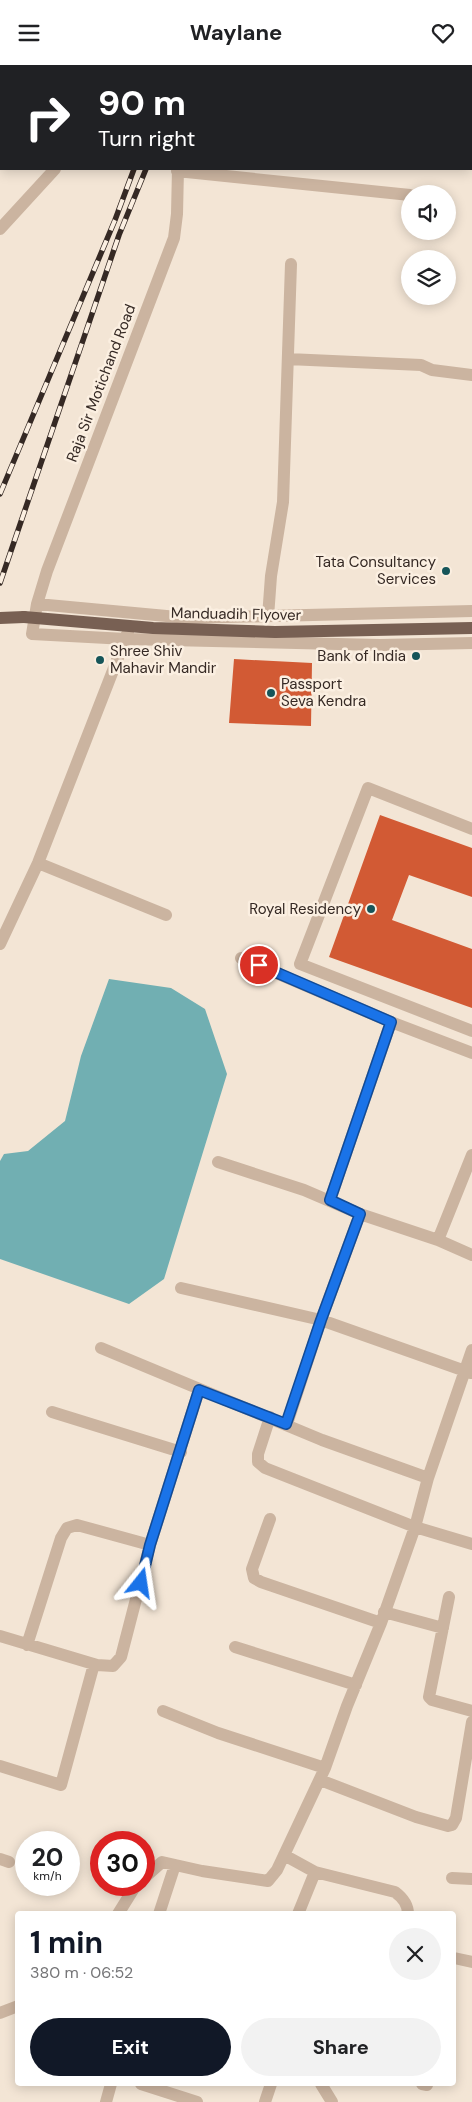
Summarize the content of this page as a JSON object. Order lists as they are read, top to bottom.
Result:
{
  "streets": {
    "main road": ["Manduadih Flyover"],
    "street": ["Raja Sir Motichand Road"]
  },
  "places": [
    "Tata Consultancy Services",
    "Bank of India",
    "Shree Shiv Mahavir Mandir",
    "Passport Seva Kendra",
    "Royal Residency"
  ],
  "page": {
    "header": "Waylane",
    "turn": ["90 m", "Turn right"],
    "speed": "20 km/h",
    "limit": "30",
    "heading": ["1 min", "380 m · 06:52"],
    "buttons": ["Exit", "Share"]
  }
}
